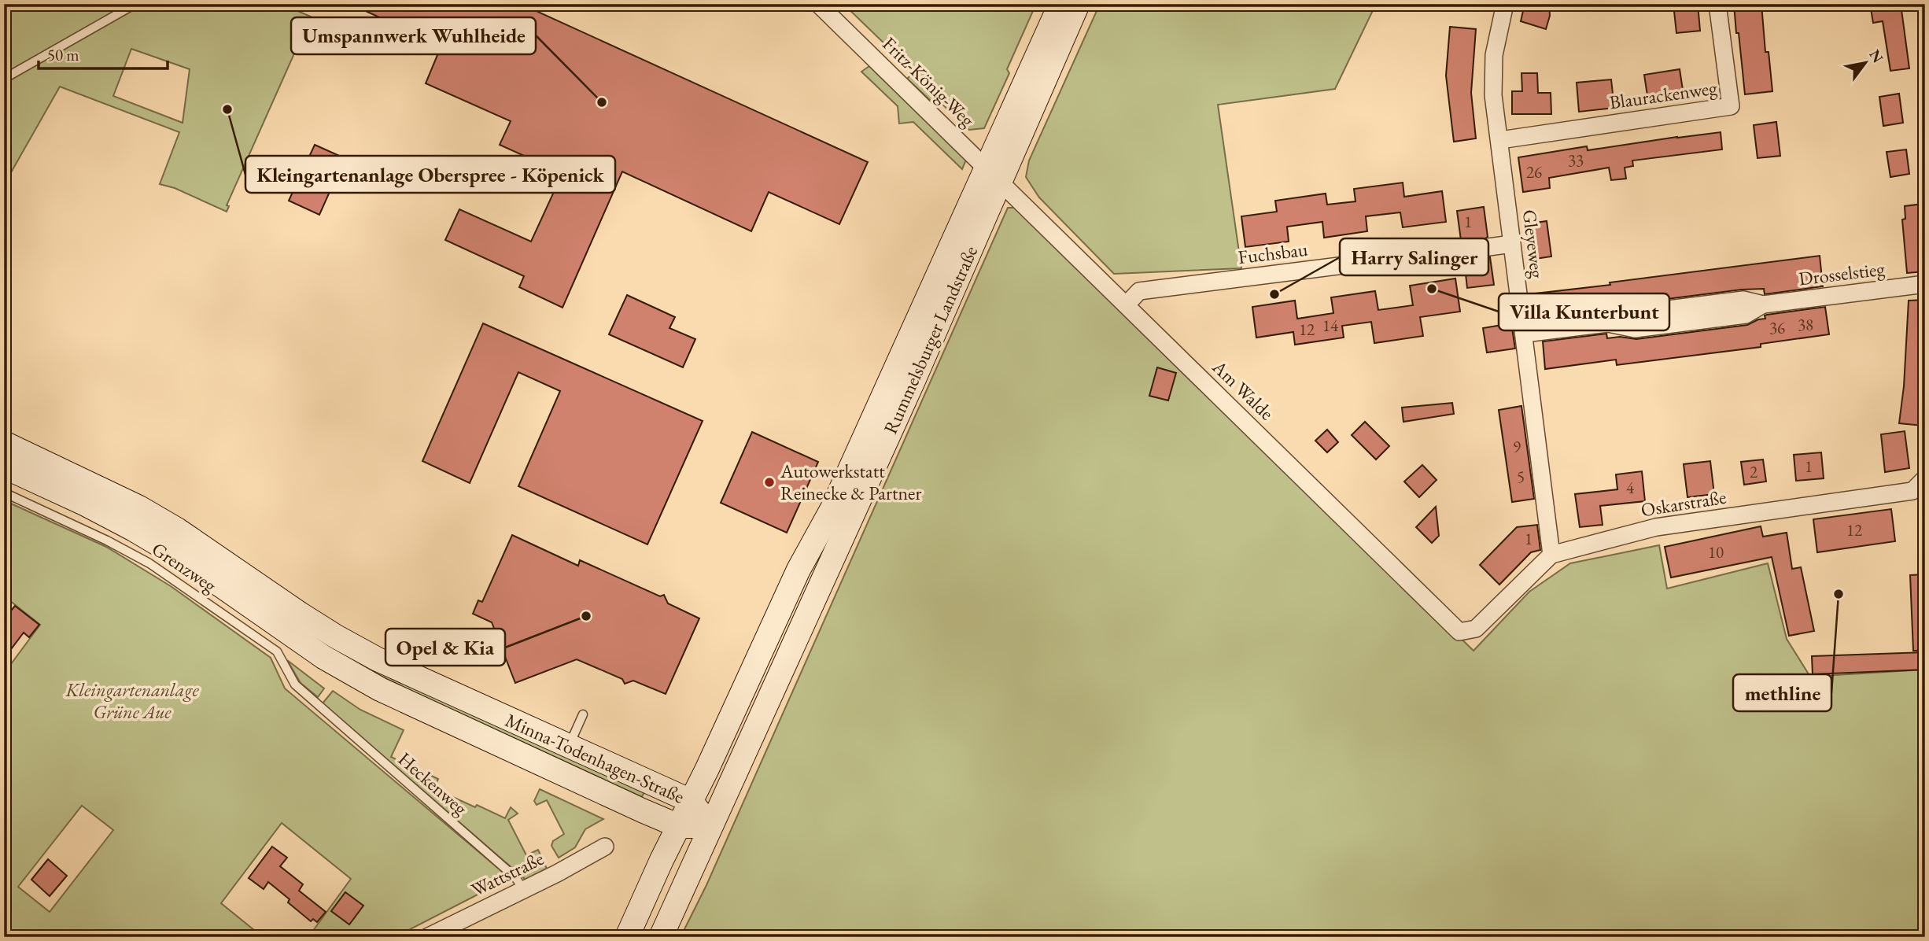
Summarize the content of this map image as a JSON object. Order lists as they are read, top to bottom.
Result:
{
  "streets": {
    "main road": ["Rummelsburger Landstraße", "Minna-Todenhagen-Straße"],
    "street": [
      "Fritz-König-Weg",
      "Blaurackenweg",
      "Gleyeweg",
      "Fuchsbau",
      "Drosselstieg",
      "Am Walde",
      "Oskarstraße",
      "Wattstraße"
    ],
    "lane": ["Grenzweg", "Heckenweg"]
  },
  "crossings": [
    ["Fritz-König-Weg", "Rummelsburger Landstraße"],
    ["Fritz-König-Weg", "Am Walde"],
    ["Blaurackenweg", "Gleyeweg"],
    ["Gleyeweg", "Drosselstieg"],
    ["Gleyeweg", "Oskarstraße"],
    ["Fuchsbau", "Am Walde"],
    ["Rummelsburger Landstraße", "Am Walde"],
    ["Rummelsburger Landstraße", "Minna-Todenhagen-Straße"],
    ["Am Walde", "Oskarstraße"],
    ["Grenzweg", "Heckenweg"],
    ["Heckenweg", "Wattstraße"]
  ],
  "parks": ["Kleingartenanlage Grüne Aue"],
  "places": [
    "Umspannwerk Wuhlheide",
    "Kleingartenanlage Oberspree - Köpenick",
    "Villa Kunterbunt",
    "Harry Salinger",
    "Autowerkstatt Reinecke & Partner",
    "methline",
    "Opel & Kia"
  ],
  "house_numbers": [
    "33",
    "26",
    "1",
    "38",
    "14",
    "36",
    "12",
    "9",
    "1",
    "2",
    "5",
    "4",
    "12",
    "1",
    "10"
  ],
  "scale_bar": "50 m",
  "north": "top right"
}
